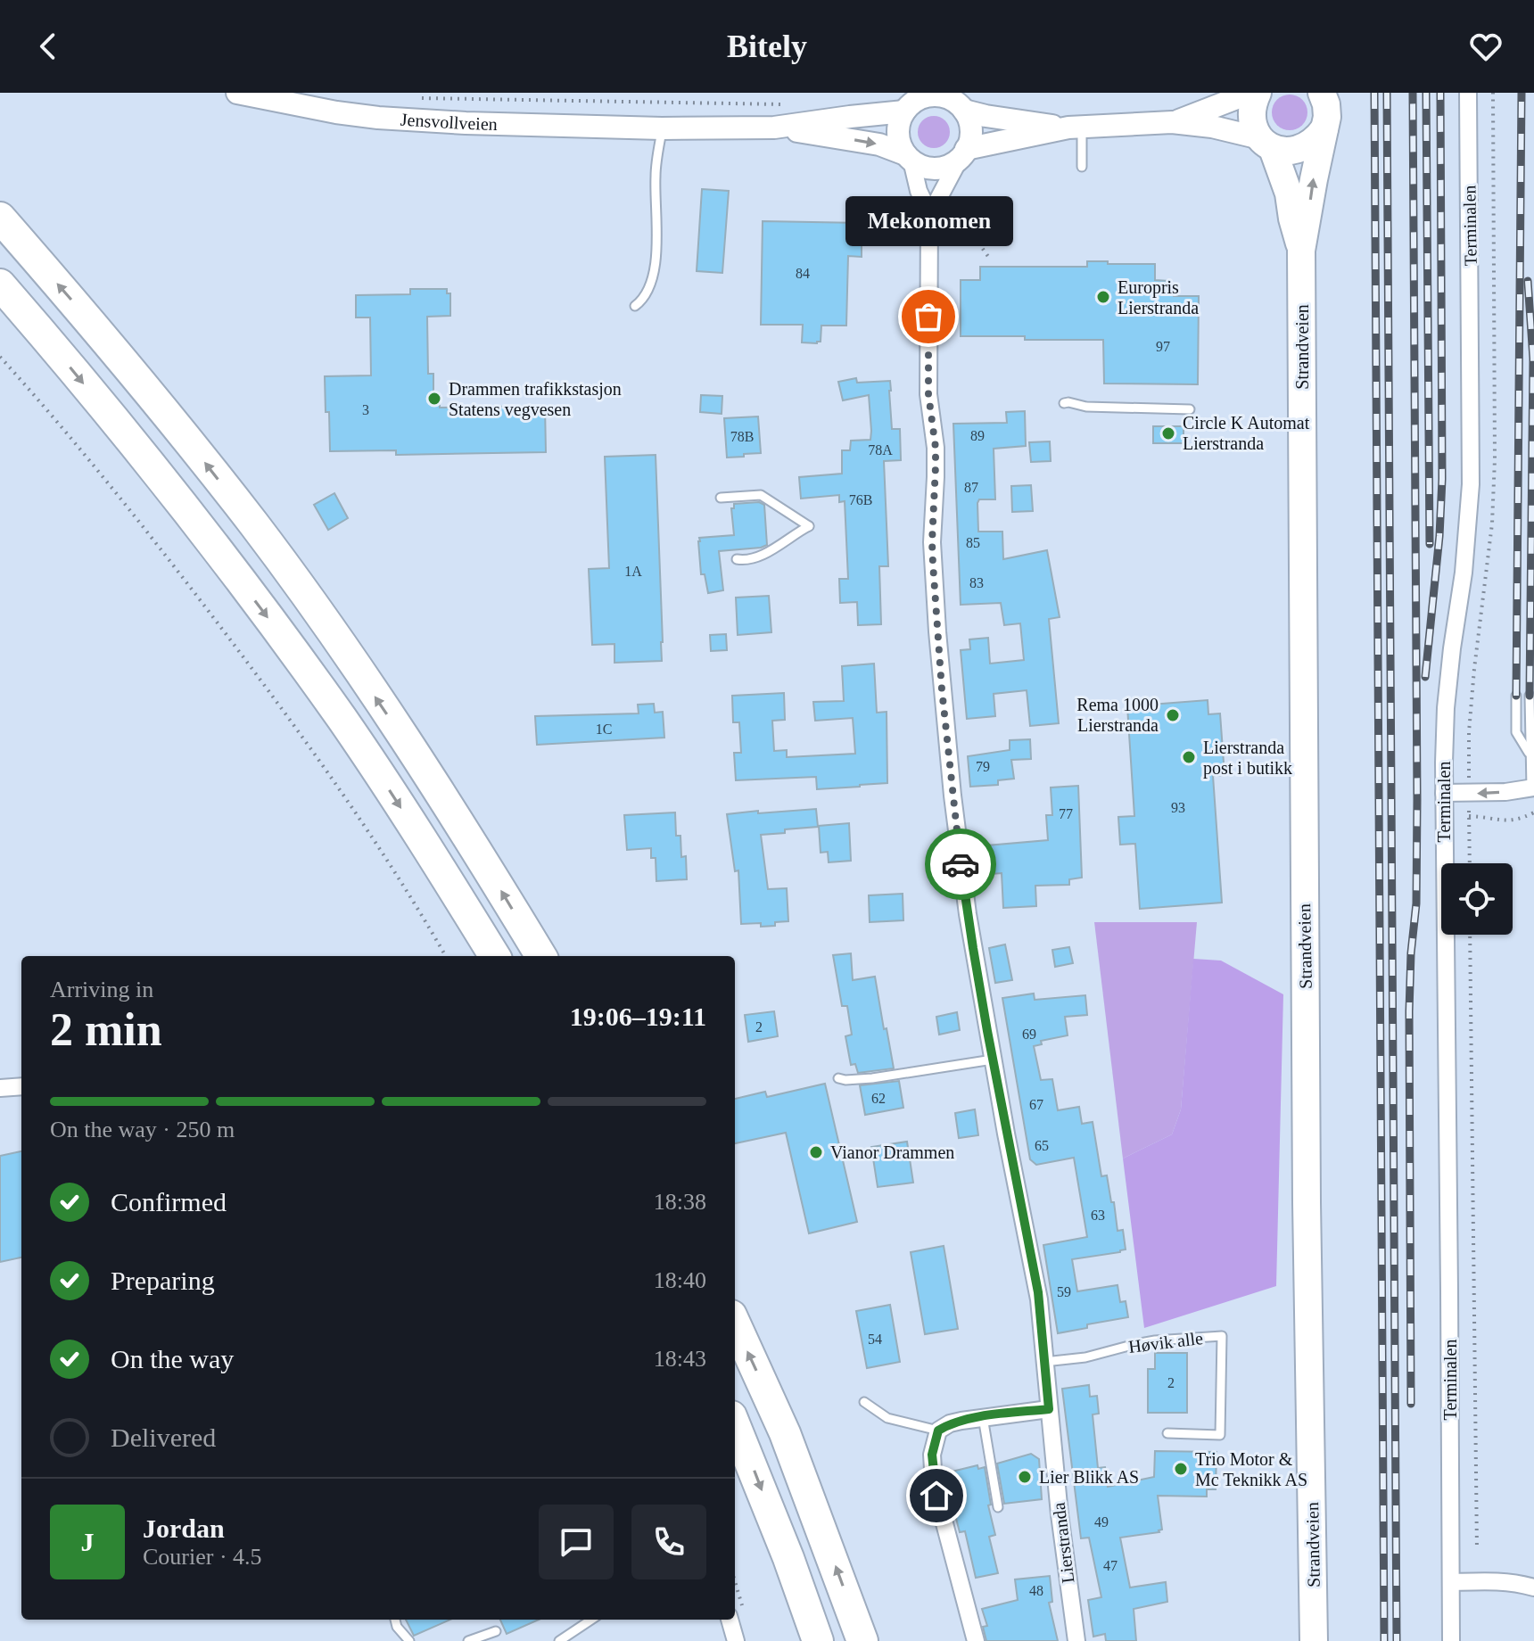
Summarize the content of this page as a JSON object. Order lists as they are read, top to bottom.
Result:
{
  "streets": {
    "main road": ["Strandveien"],
    "street": ["Jensvollveien", "Terminalen", "Lierstranda"],
    "lane": ["Høvik alle"]
  },
  "crossings": [
    ["Jensvollveien", "Lierstranda"],
    ["Høvik alle", "Lierstranda"]
  ],
  "places": [
    "Europris Lierstranda",
    "Mekonomen",
    "Drammen trafikkstasjon Statens vegvesen",
    "Circle K Automat Lierstranda",
    "Rema 1000 Lierstranda",
    "Lierstranda post i butikk",
    "Vianor Drammen",
    "Trio Motor & Mc Teknikk AS",
    "Lier Blikk AS"
  ],
  "house_numbers": [
    "84",
    "97",
    "3",
    "89",
    "78B",
    "78A",
    "87",
    "76B",
    "85",
    "1A",
    "83",
    "1C",
    "79",
    "93",
    "77",
    "2",
    "69",
    "62",
    "67",
    "65",
    "63",
    "59",
    "54",
    "2",
    "49",
    "47",
    "48"
  ],
  "page": {
    "header": "Bitely",
    "bubble": "Mekonomen",
    "heading": ["2 min", "Arriving in", "19:06–19:11"],
    "panel": ["Jordan", "Courier · 4.5"],
    "bar": "On the way · 250 m",
    "list": [
      ["Confirmed", "18:38"],
      ["Preparing", "18:40"],
      ["On the way", "18:43"],
      "Delivered"
    ],
    "round": "J"
  }
}
